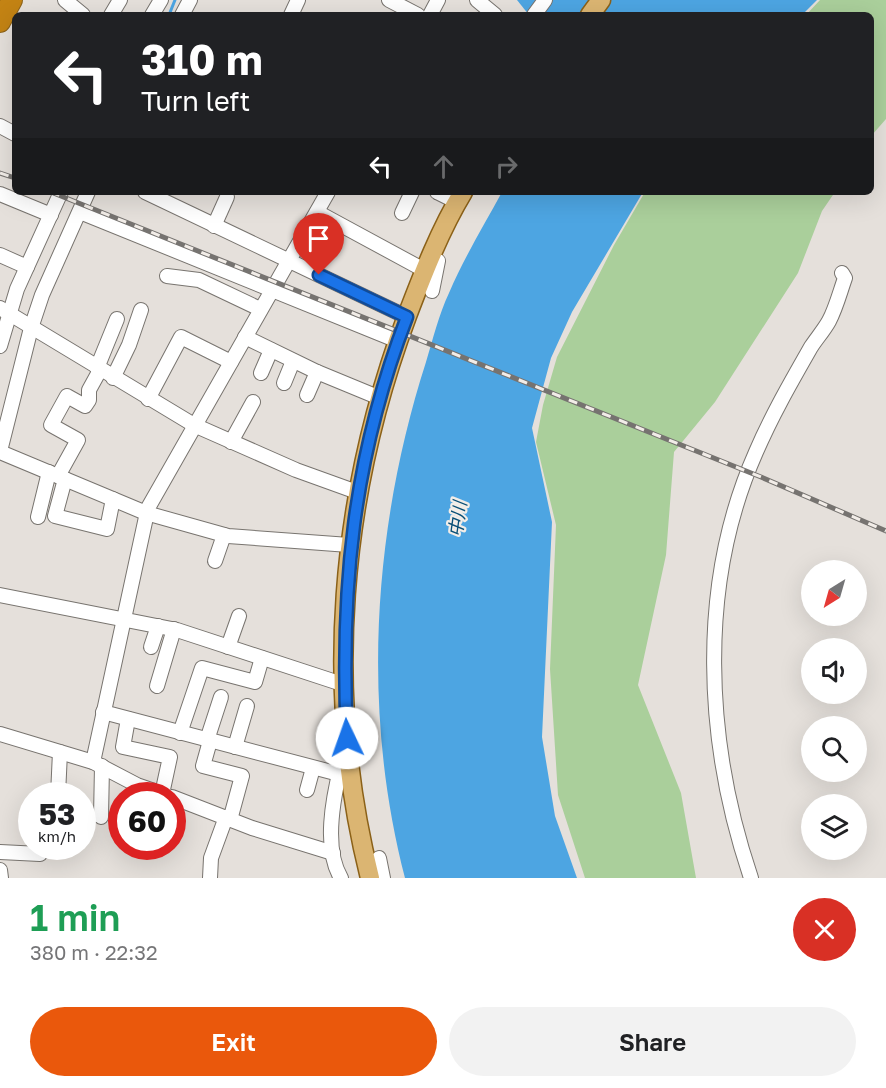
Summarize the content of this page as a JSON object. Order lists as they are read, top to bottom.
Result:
{
  "water": ["中川"],
  "north": "bottom left",
  "page": {
    "turn": ["310 m", "Turn left"],
    "speed": "53 km/h",
    "limit": "60",
    "heading": ["1 min", "380 m · 22:32"],
    "buttons": ["Exit", "Share"]
  }
}
